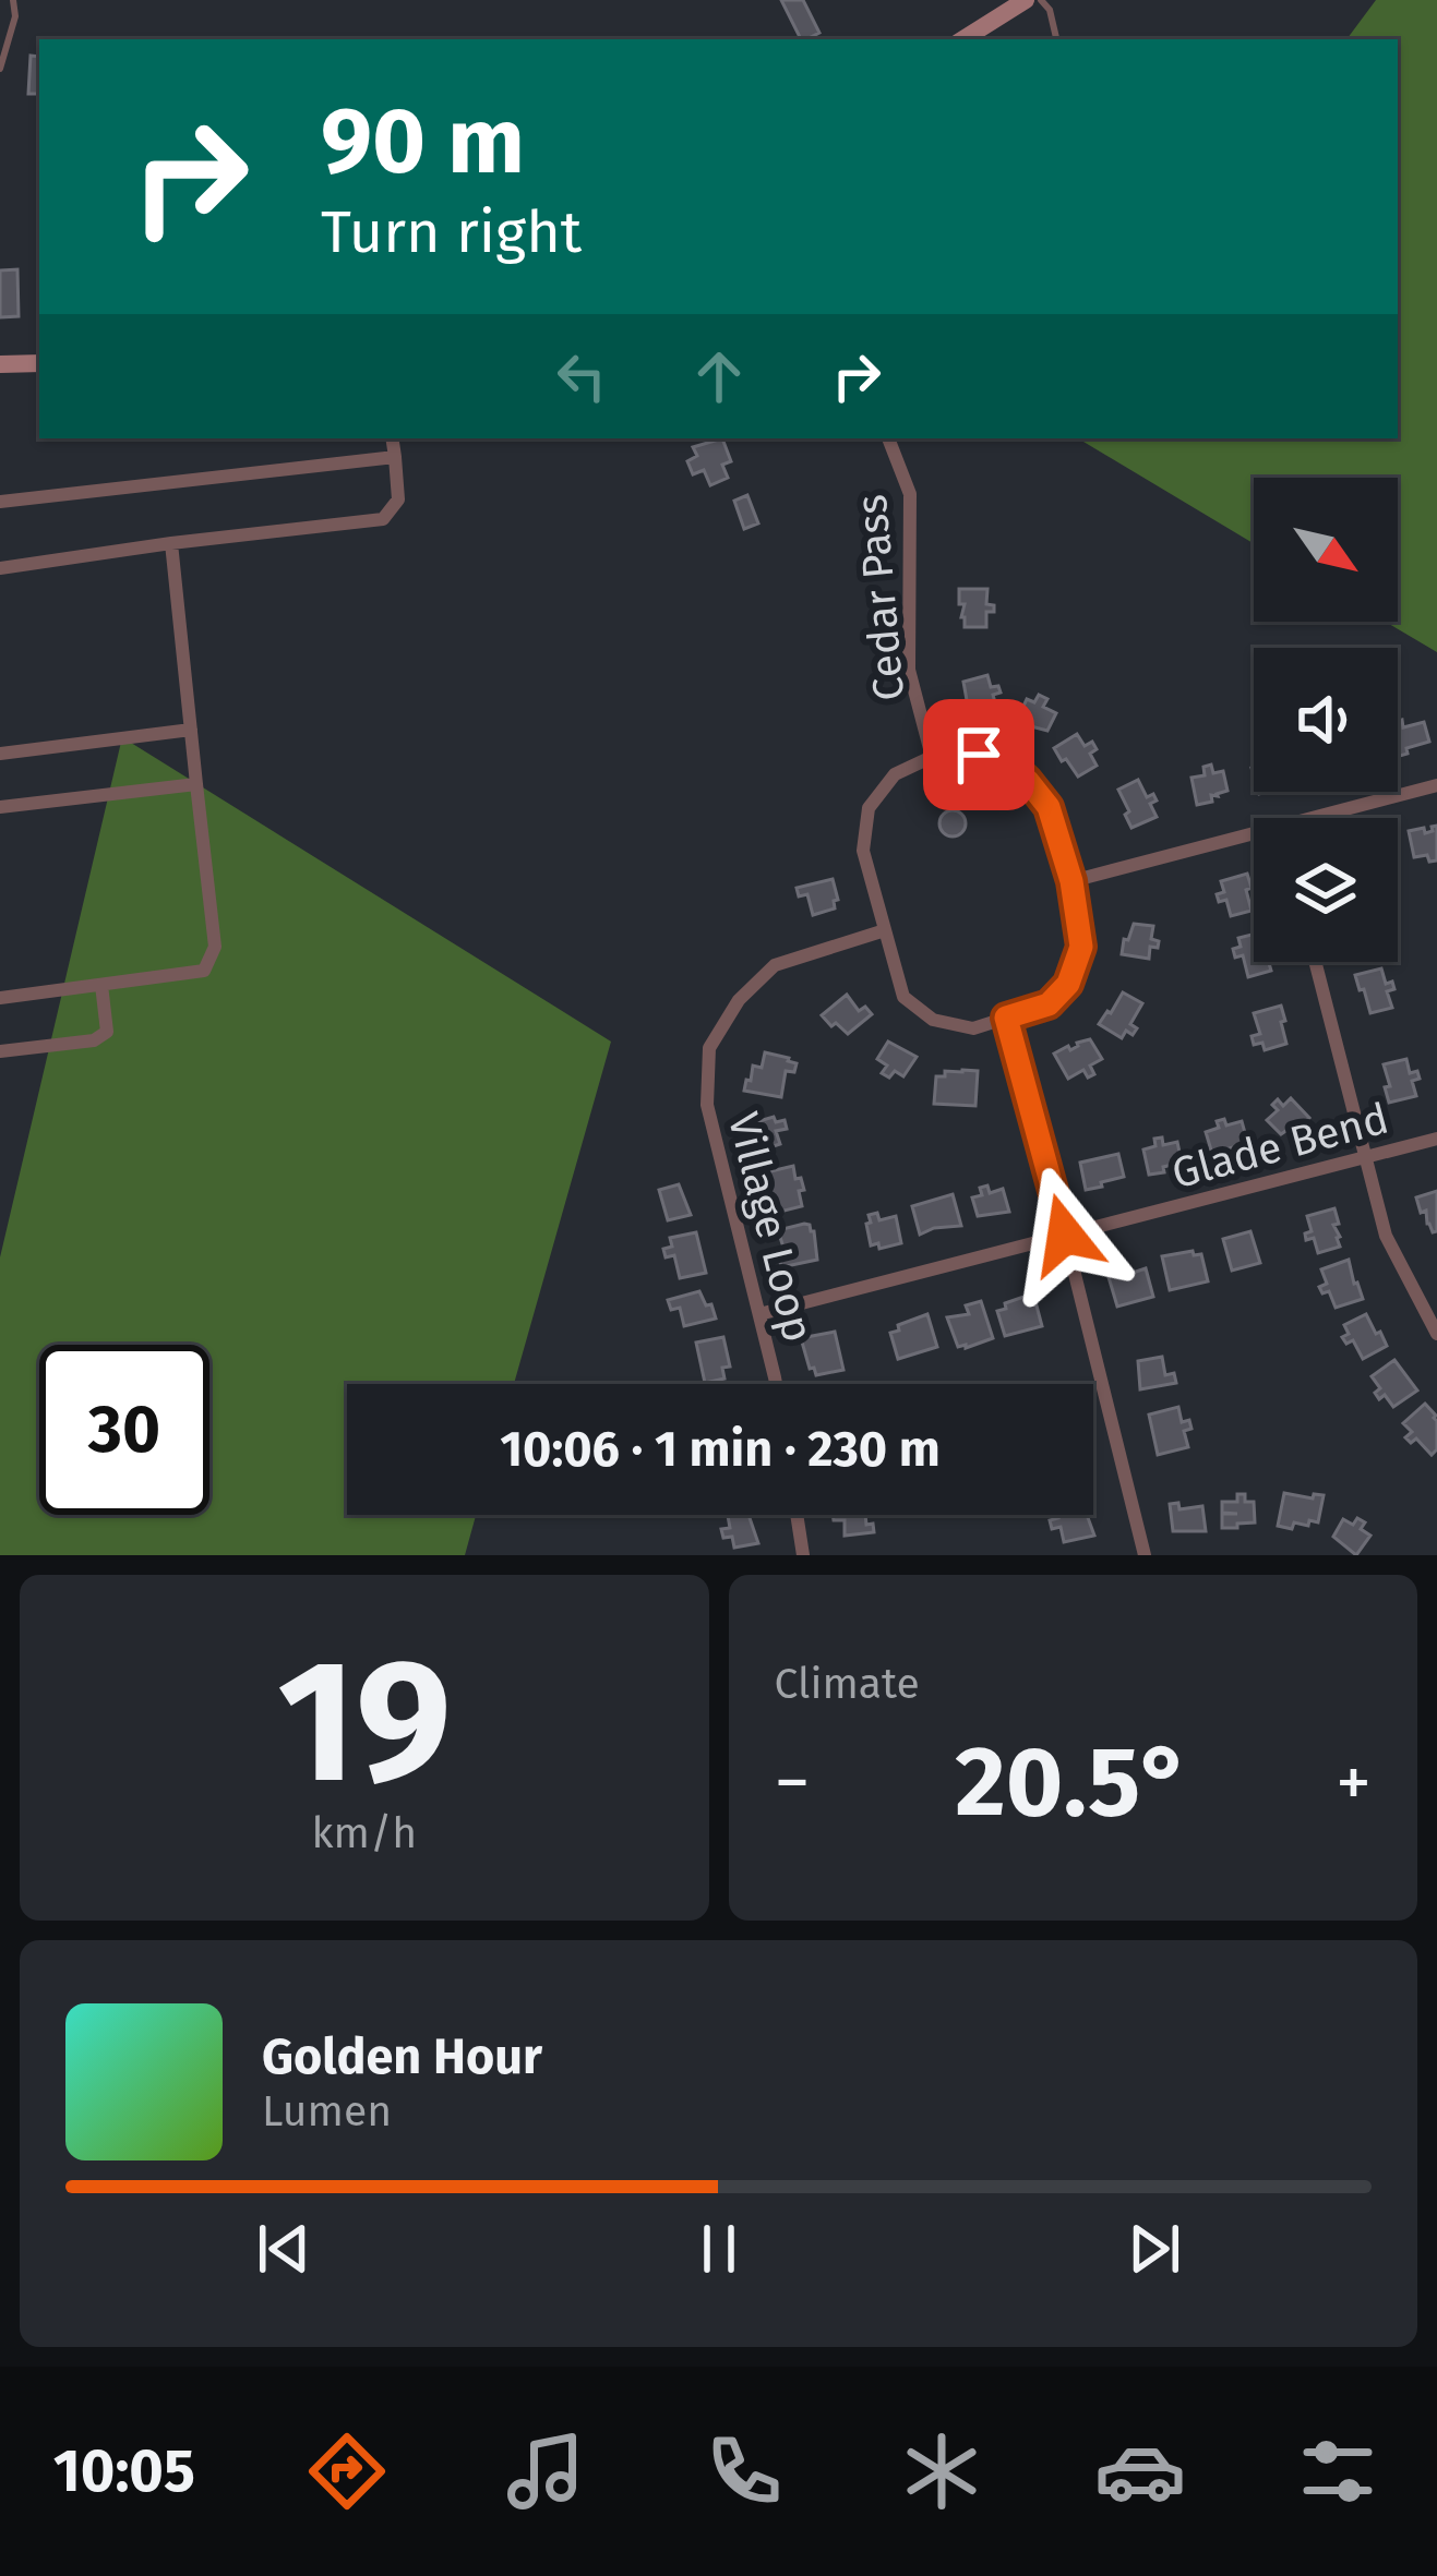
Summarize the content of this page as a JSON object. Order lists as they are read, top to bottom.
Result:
{
  "streets": {
    "street": ["Cedar Pass", "Glade Bend", "Village Loop"]
  },
  "crossings": [
    ["Cedar Pass", "Village Loop"],
    ["Glade Bend", "Village Loop"]
  ],
  "north": "bottom right",
  "page": {
    "turn": ["90 m", "Turn right"],
    "limit": "30",
    "trip": "10:06 · 1 min · 230 m",
    "tile": [
      ["19", "km/h"],
      "Climate"
    ],
    "heat": ["−", "20.5°", "+"],
    "song": ["Golden Hour", "Lumen"],
    "tabs": "10:05"
  }
}
